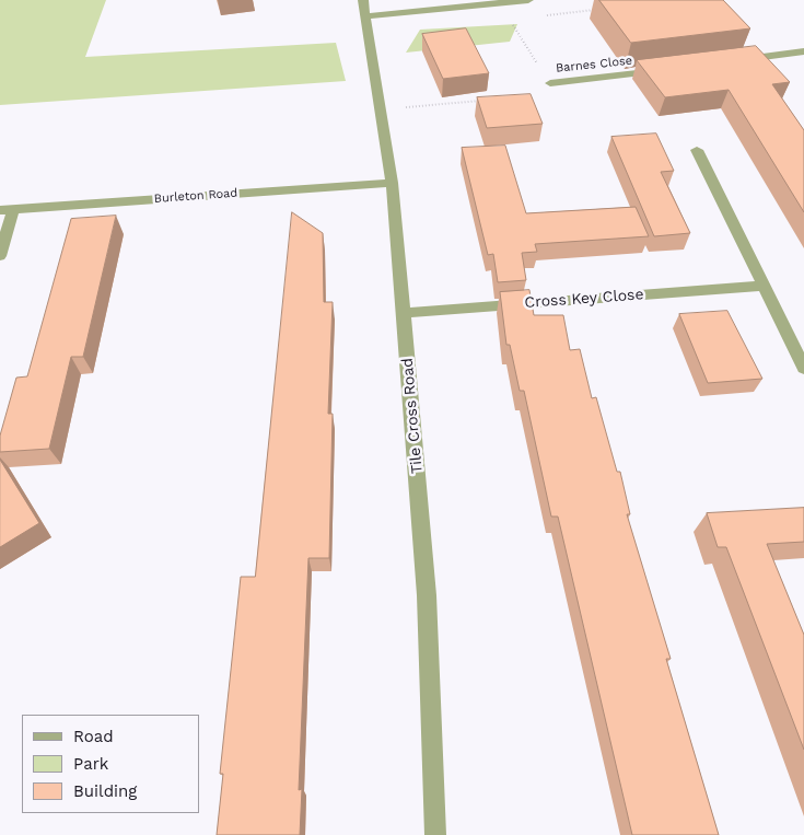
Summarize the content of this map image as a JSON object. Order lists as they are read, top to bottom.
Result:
{
  "streets": {
    "street": [
      "Barnes Close",
      "Burleton Road",
      "Cross Key Close",
      "Tile Cross Road"
    ]
  },
  "crossings": [
    ["Burleton Road", "Tile Cross Road"],
    ["Cross Key Close", "Tile Cross Road"]
  ],
  "legend": ["Road", "Park", "Building"]
}
